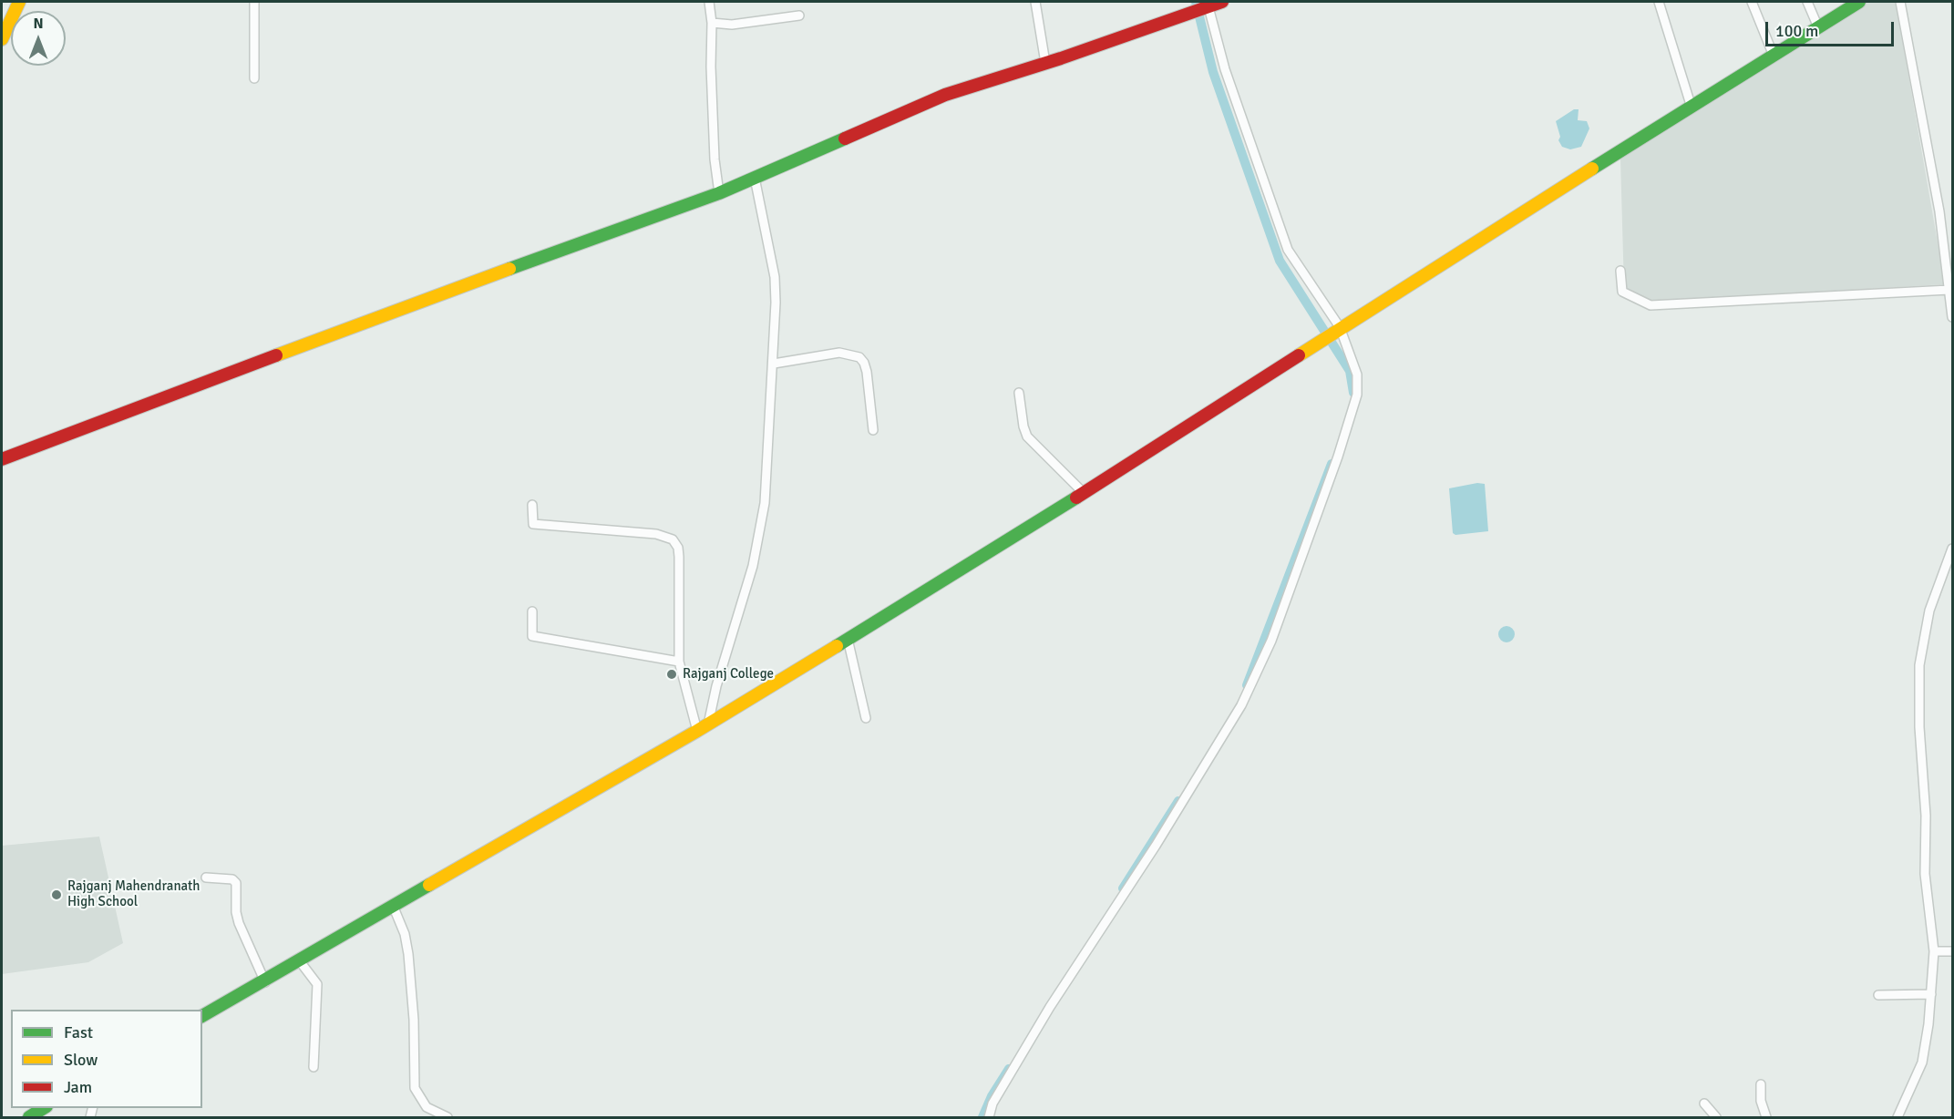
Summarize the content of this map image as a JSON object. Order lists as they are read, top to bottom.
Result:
{
  "places": ["Rajganj College", "Rajganj Mahendranath High School"],
  "legend": ["Fast", "Slow", "Jam"],
  "scale_bar": "100 m",
  "north": "top"
}
